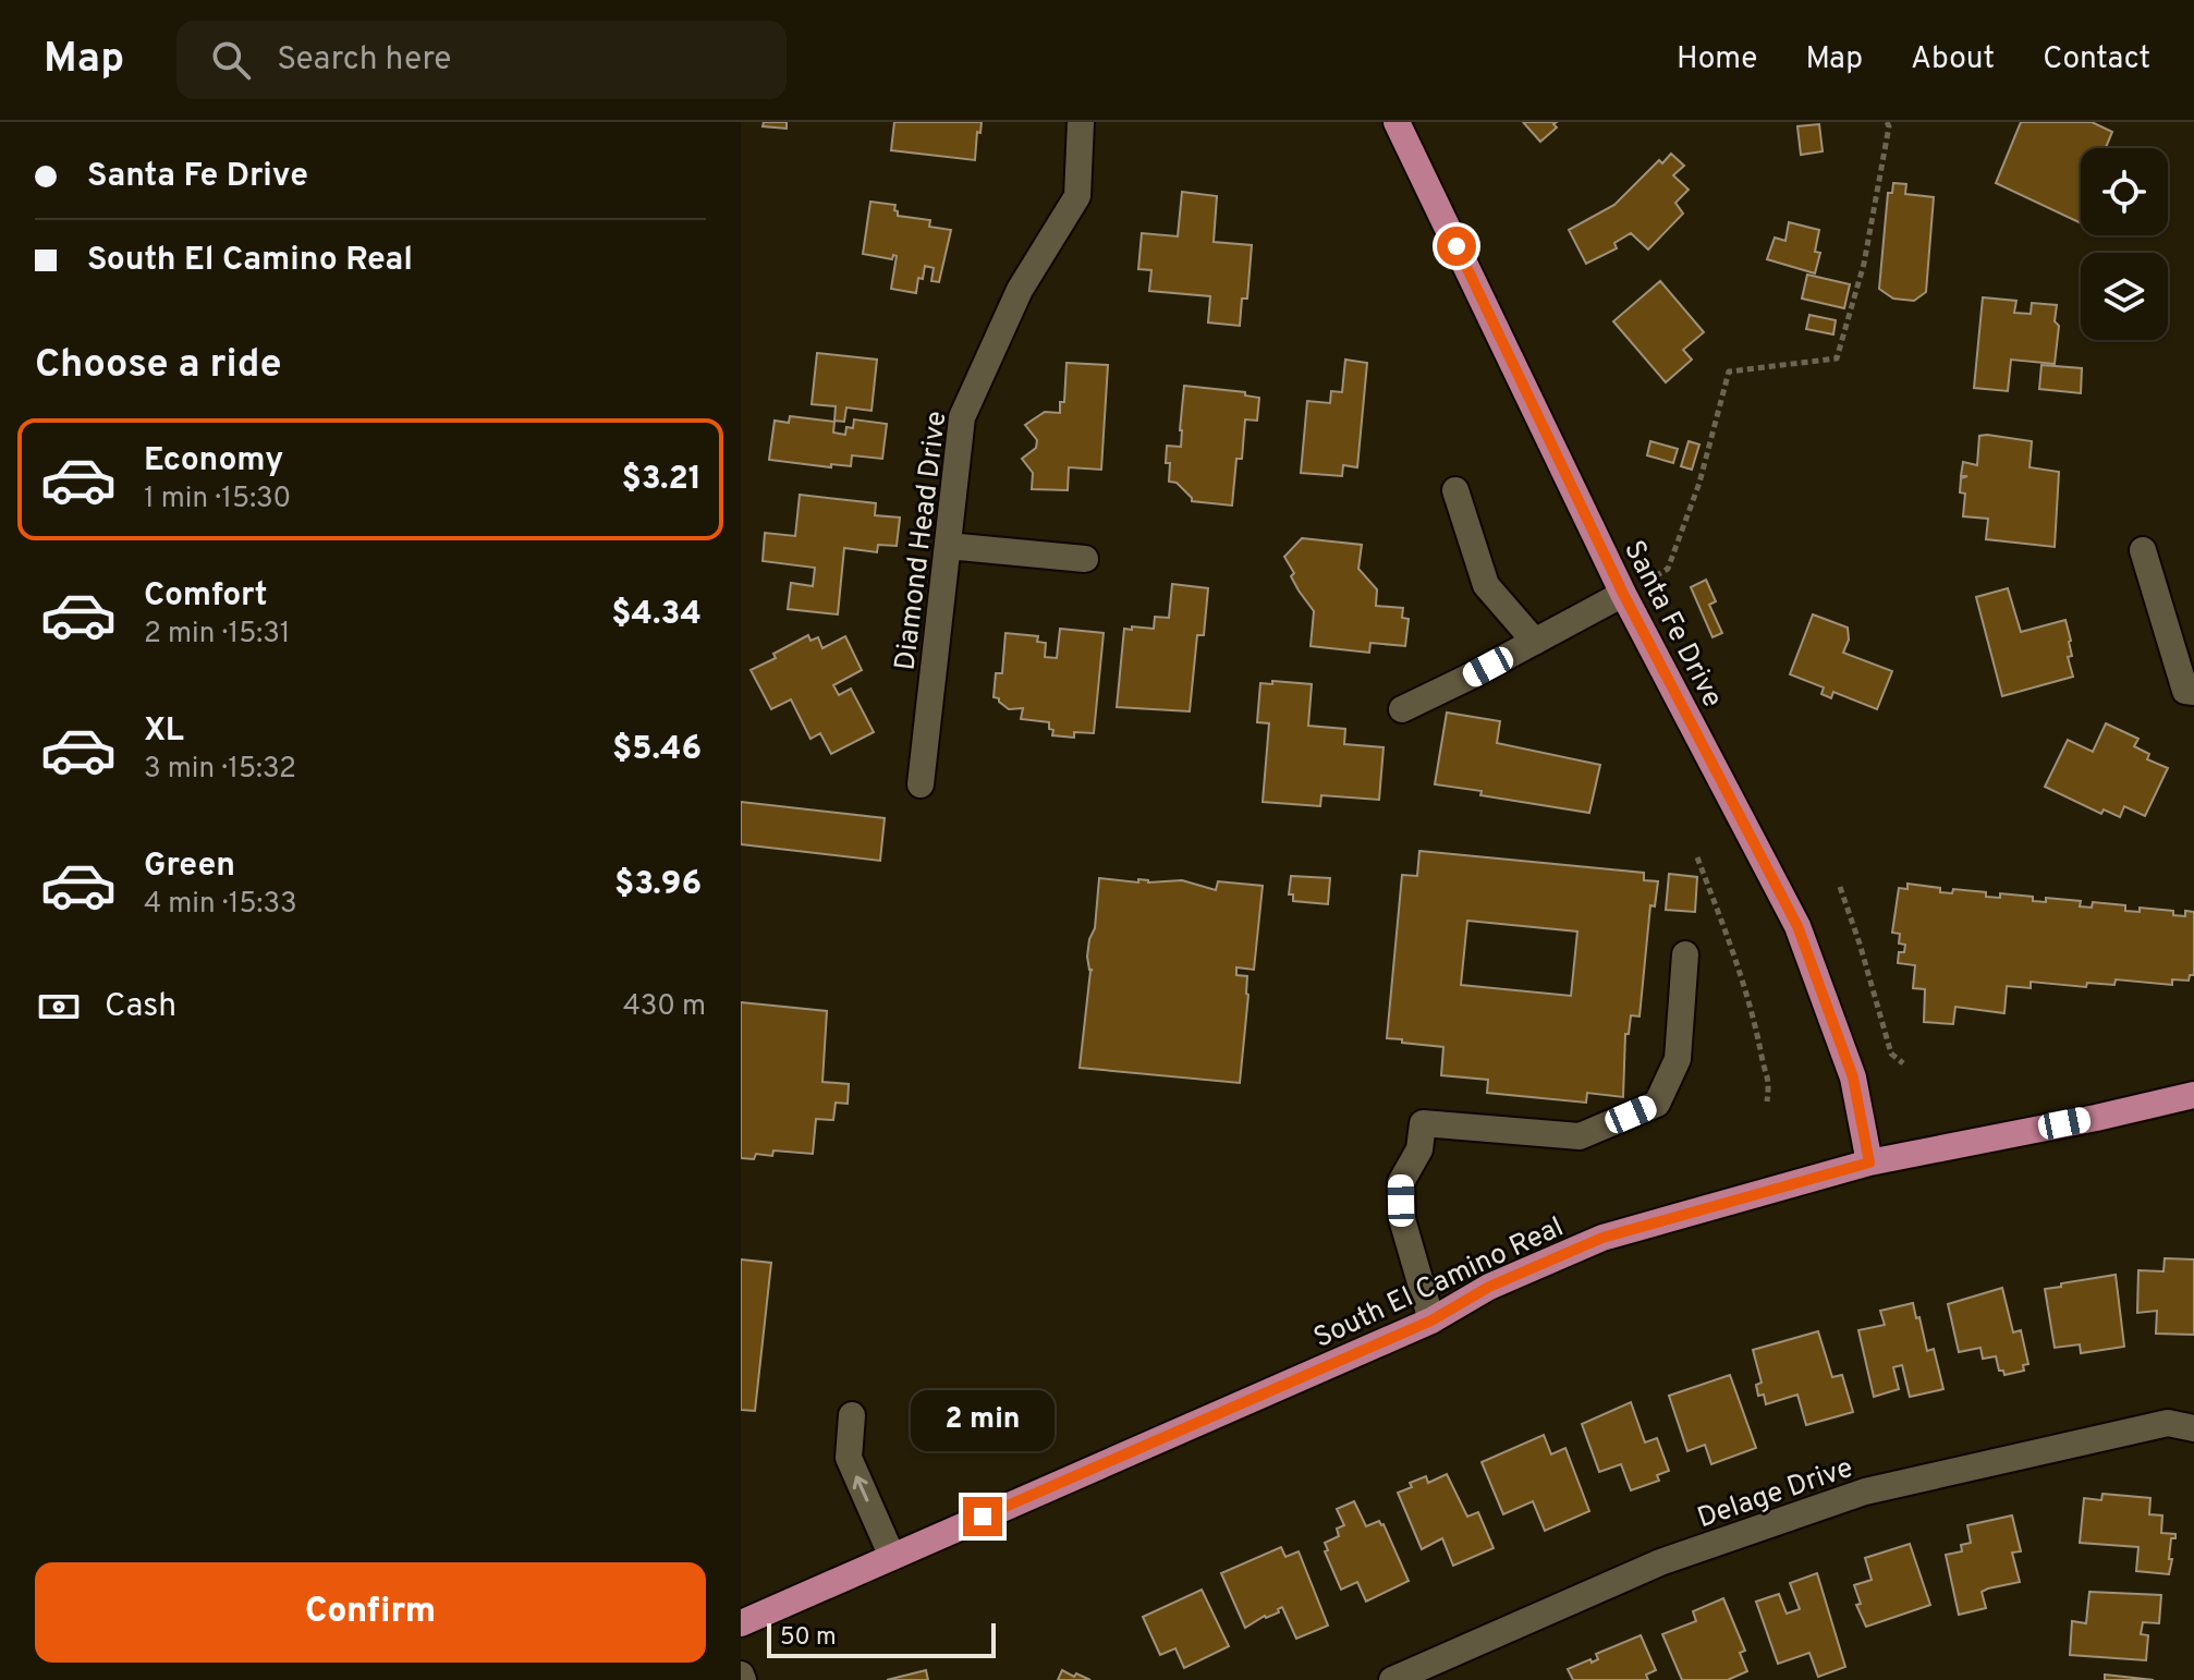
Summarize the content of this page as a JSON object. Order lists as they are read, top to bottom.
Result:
{
  "streets": {
    "main road": ["Santa Fe Drive", "South El Camino Real"],
    "street": ["Diamond Head Drive", "Delage Drive"]
  },
  "crossings": [
    ["Santa Fe Drive", "South El Camino Real"]
  ],
  "scale_bar": "50 m",
  "page": {
    "header": "Map",
    "search": "Search here",
    "nav": [
      "Home",
      "Map",
      "About",
      "Contact"
    ],
    "banner": ["Santa Fe Drive", "South El Camino Real"],
    "heading": "Choose a ride",
    "list": [
      {
        "name": "Economy",
        "note": "1 min · 15:30",
        "value": "$3.21"
      },
      {
        "name": "Comfort",
        "note": "2 min · 15:31",
        "value": "$4.34"
      },
      {
        "name": "XL",
        "note": "3 min · 15:32",
        "value": "$5.46"
      },
      {
        "name": "Green",
        "note": "4 min · 15:33",
        "value": "$3.96"
      }
    ],
    "pay": ["Cash", "430 m"],
    "bubble": "2 min",
    "buttons": "Confirm",
    "scale": "50 m"
  }
}
